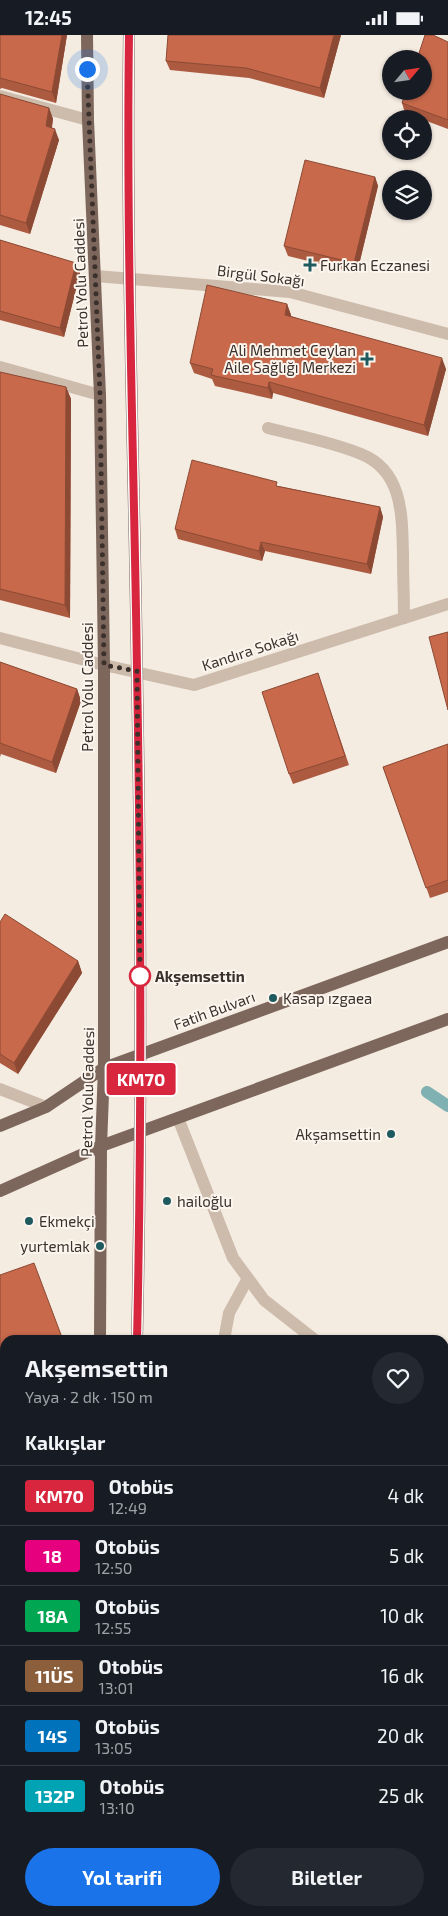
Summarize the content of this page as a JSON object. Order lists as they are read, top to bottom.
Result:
{
  "streets": {
    "main road": ["Petrol Yolu Caddesi", "Fatih Bulvarı"],
    "street": ["Birgül Sokağı", "Kandıra Sokağı"]
  },
  "crossings": [
    ["Birgül Sokağı", "Petrol Yolu Caddesi"],
    ["Petrol Yolu Caddesi", "Kandıra Sokağı"],
    ["Petrol Yolu Caddesi", "Fatih Bulvarı"]
  ],
  "places": {
    "health": ["Furkan Eczanesi", "Ali Mehmet Ceylan Aile Sağlığı Merkezi"],
    "other": [
      "Akşemsettin",
      "Kasap ızgaea",
      "Akşamsettin",
      "hailoğlu",
      "Ekmekçi",
      "yurtemlak"
    ]
  },
  "lines": ["bus line KM70"],
  "north": "top right",
  "page": {
    "status": "12:45",
    "on_map": "KM70",
    "heading": [
      ["Akşemsettin", "Yaya · 2 dk · 150 m"],
      "Kalkışlar"
    ],
    "list": [
      {
        "mark": "KM70",
        "name": "Otobüs",
        "note": "12:49",
        "value": "4 dk"
      },
      {
        "mark": "18",
        "name": "Otobüs",
        "note": "12:50",
        "value": "5 dk"
      },
      {
        "mark": "18A",
        "name": "Otobüs",
        "note": "12:55",
        "value": "10 dk"
      },
      {
        "mark": "11ÜS",
        "name": "Otobüs",
        "note": "13:01",
        "value": "16 dk"
      },
      {
        "mark": "14S",
        "name": "Otobüs",
        "note": "13:05",
        "value": "20 dk"
      },
      {
        "mark": "132P",
        "name": "Otobüs",
        "note": "13:10",
        "value": "25 dk"
      }
    ],
    "buttons": ["Yol tarifi", "Biletler"]
  }
}
